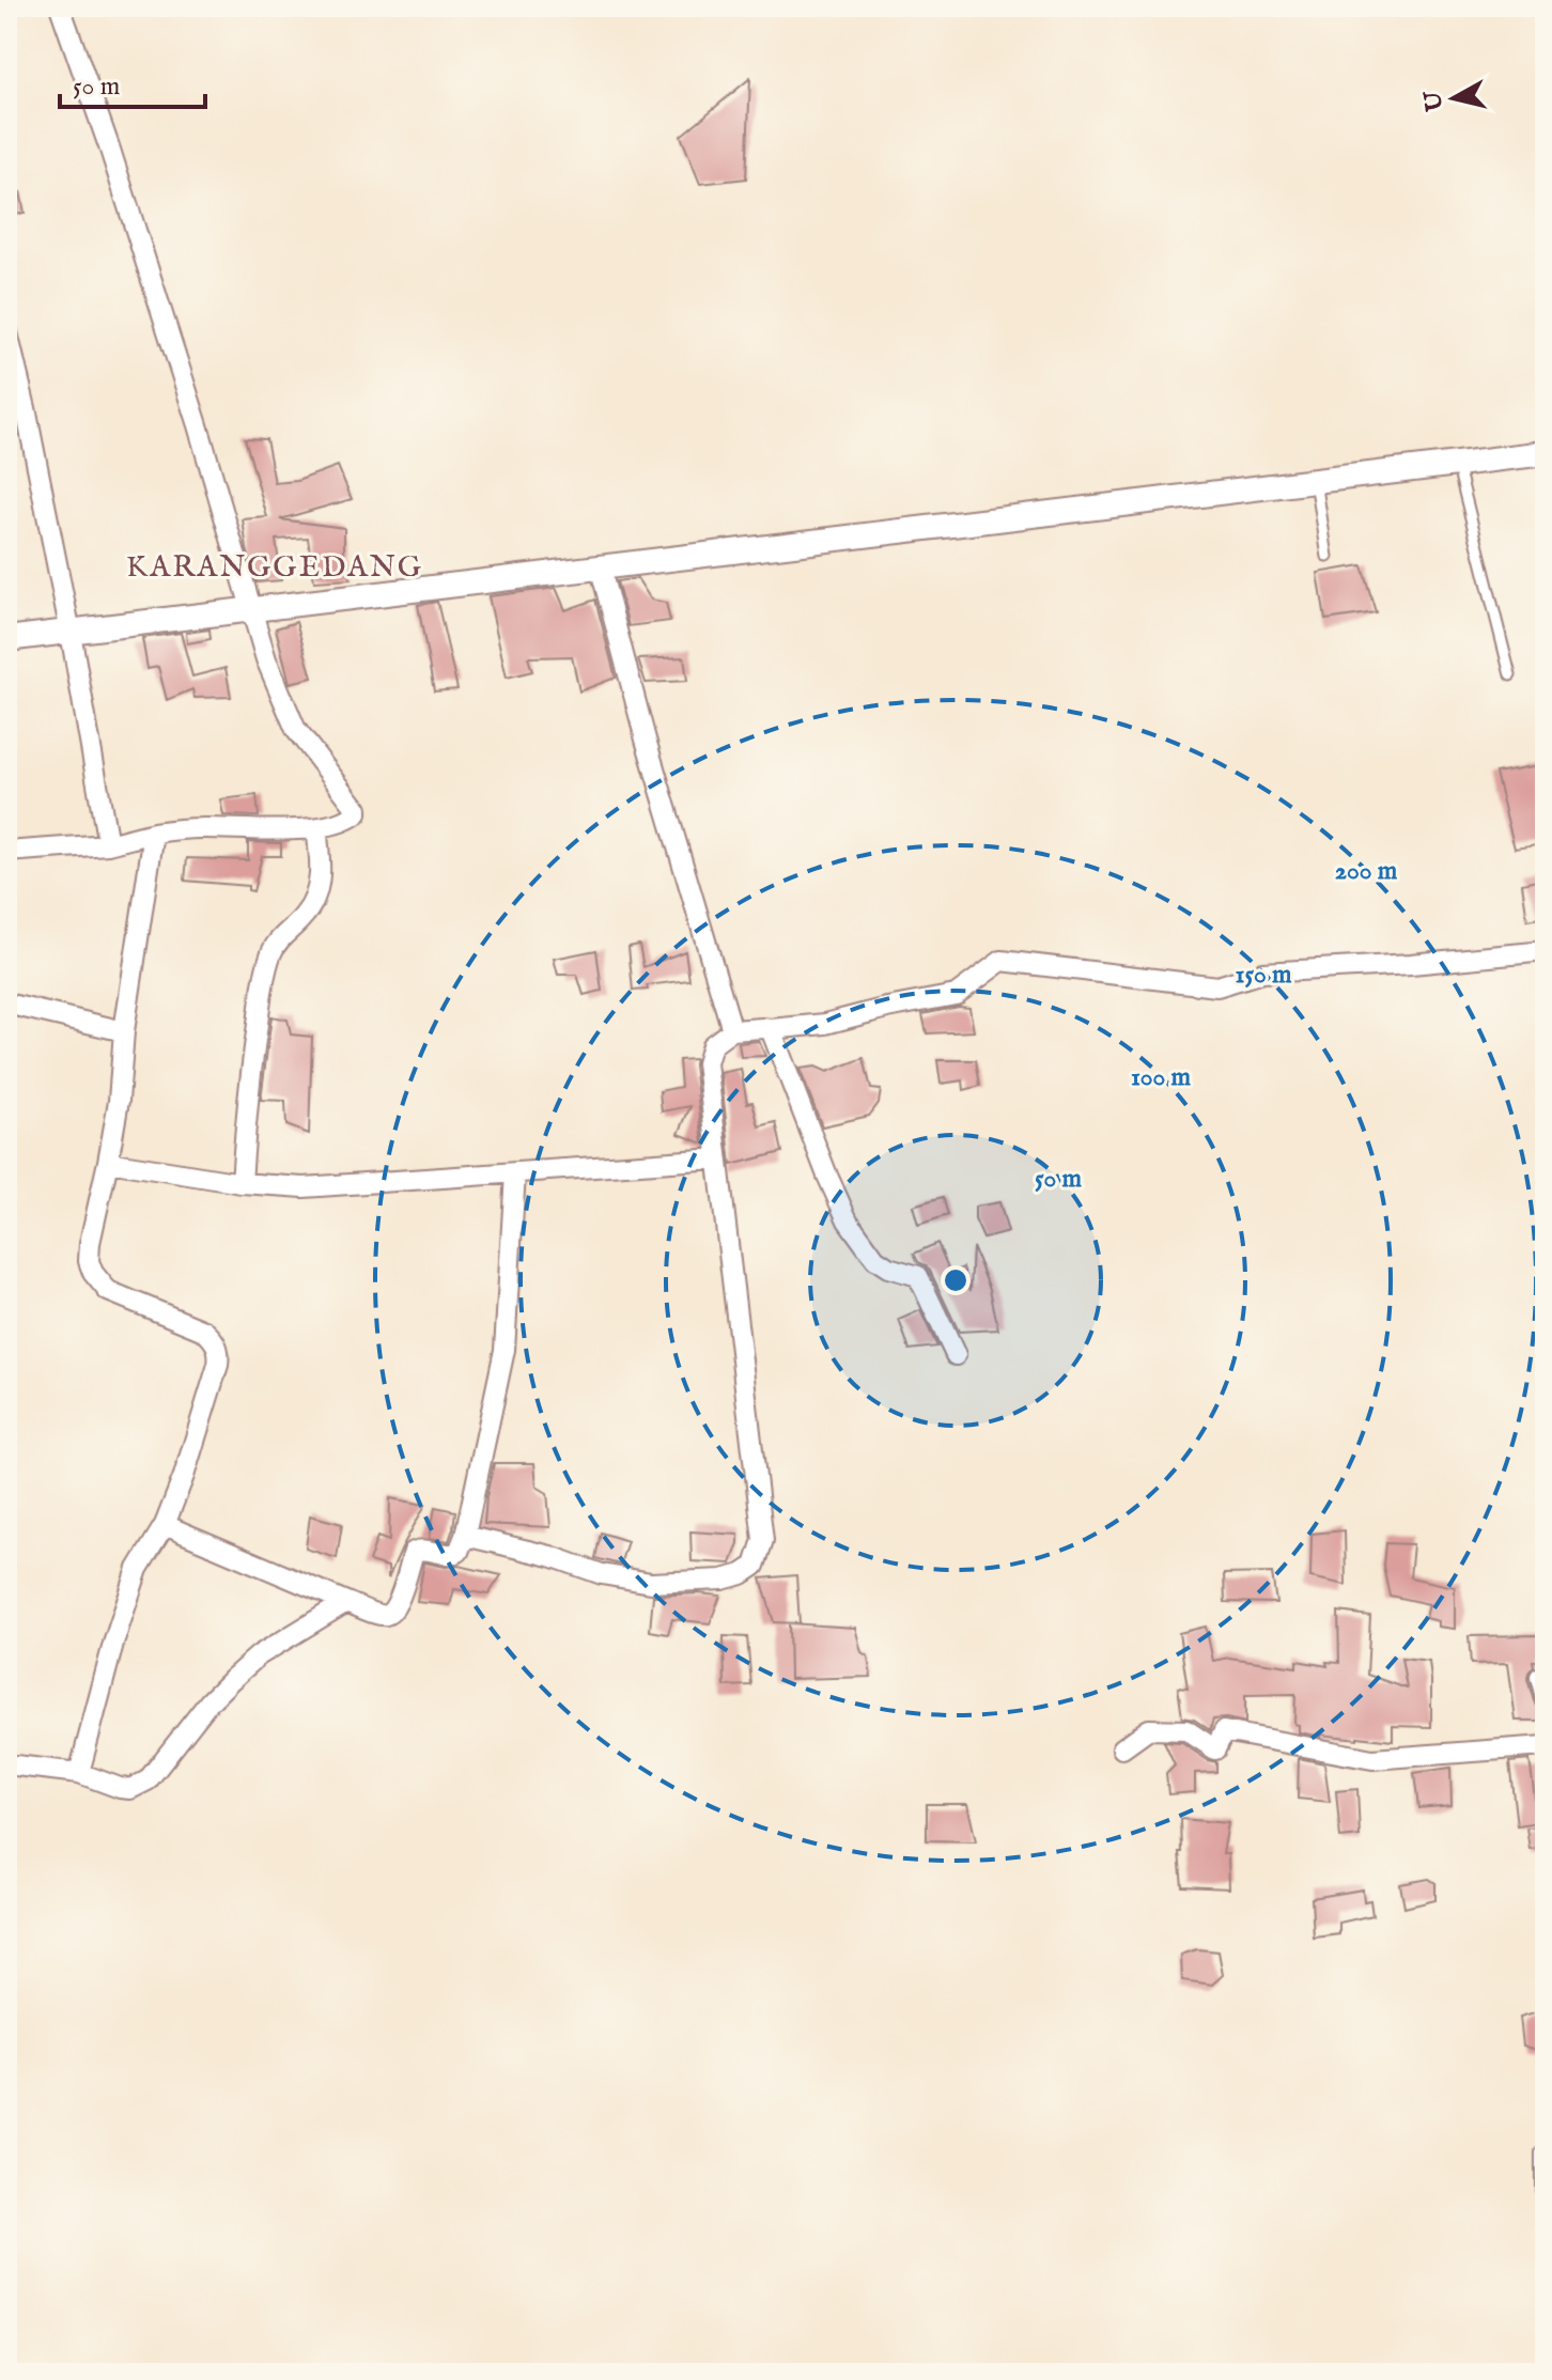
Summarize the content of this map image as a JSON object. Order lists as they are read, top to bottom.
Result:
{
  "districts": ["KARANGGEDANG"],
  "scale_bar": "50 m",
  "north": "left",
  "rings": [
    "200 m",
    "150 m",
    "100 m",
    "50 m"
  ]
}
